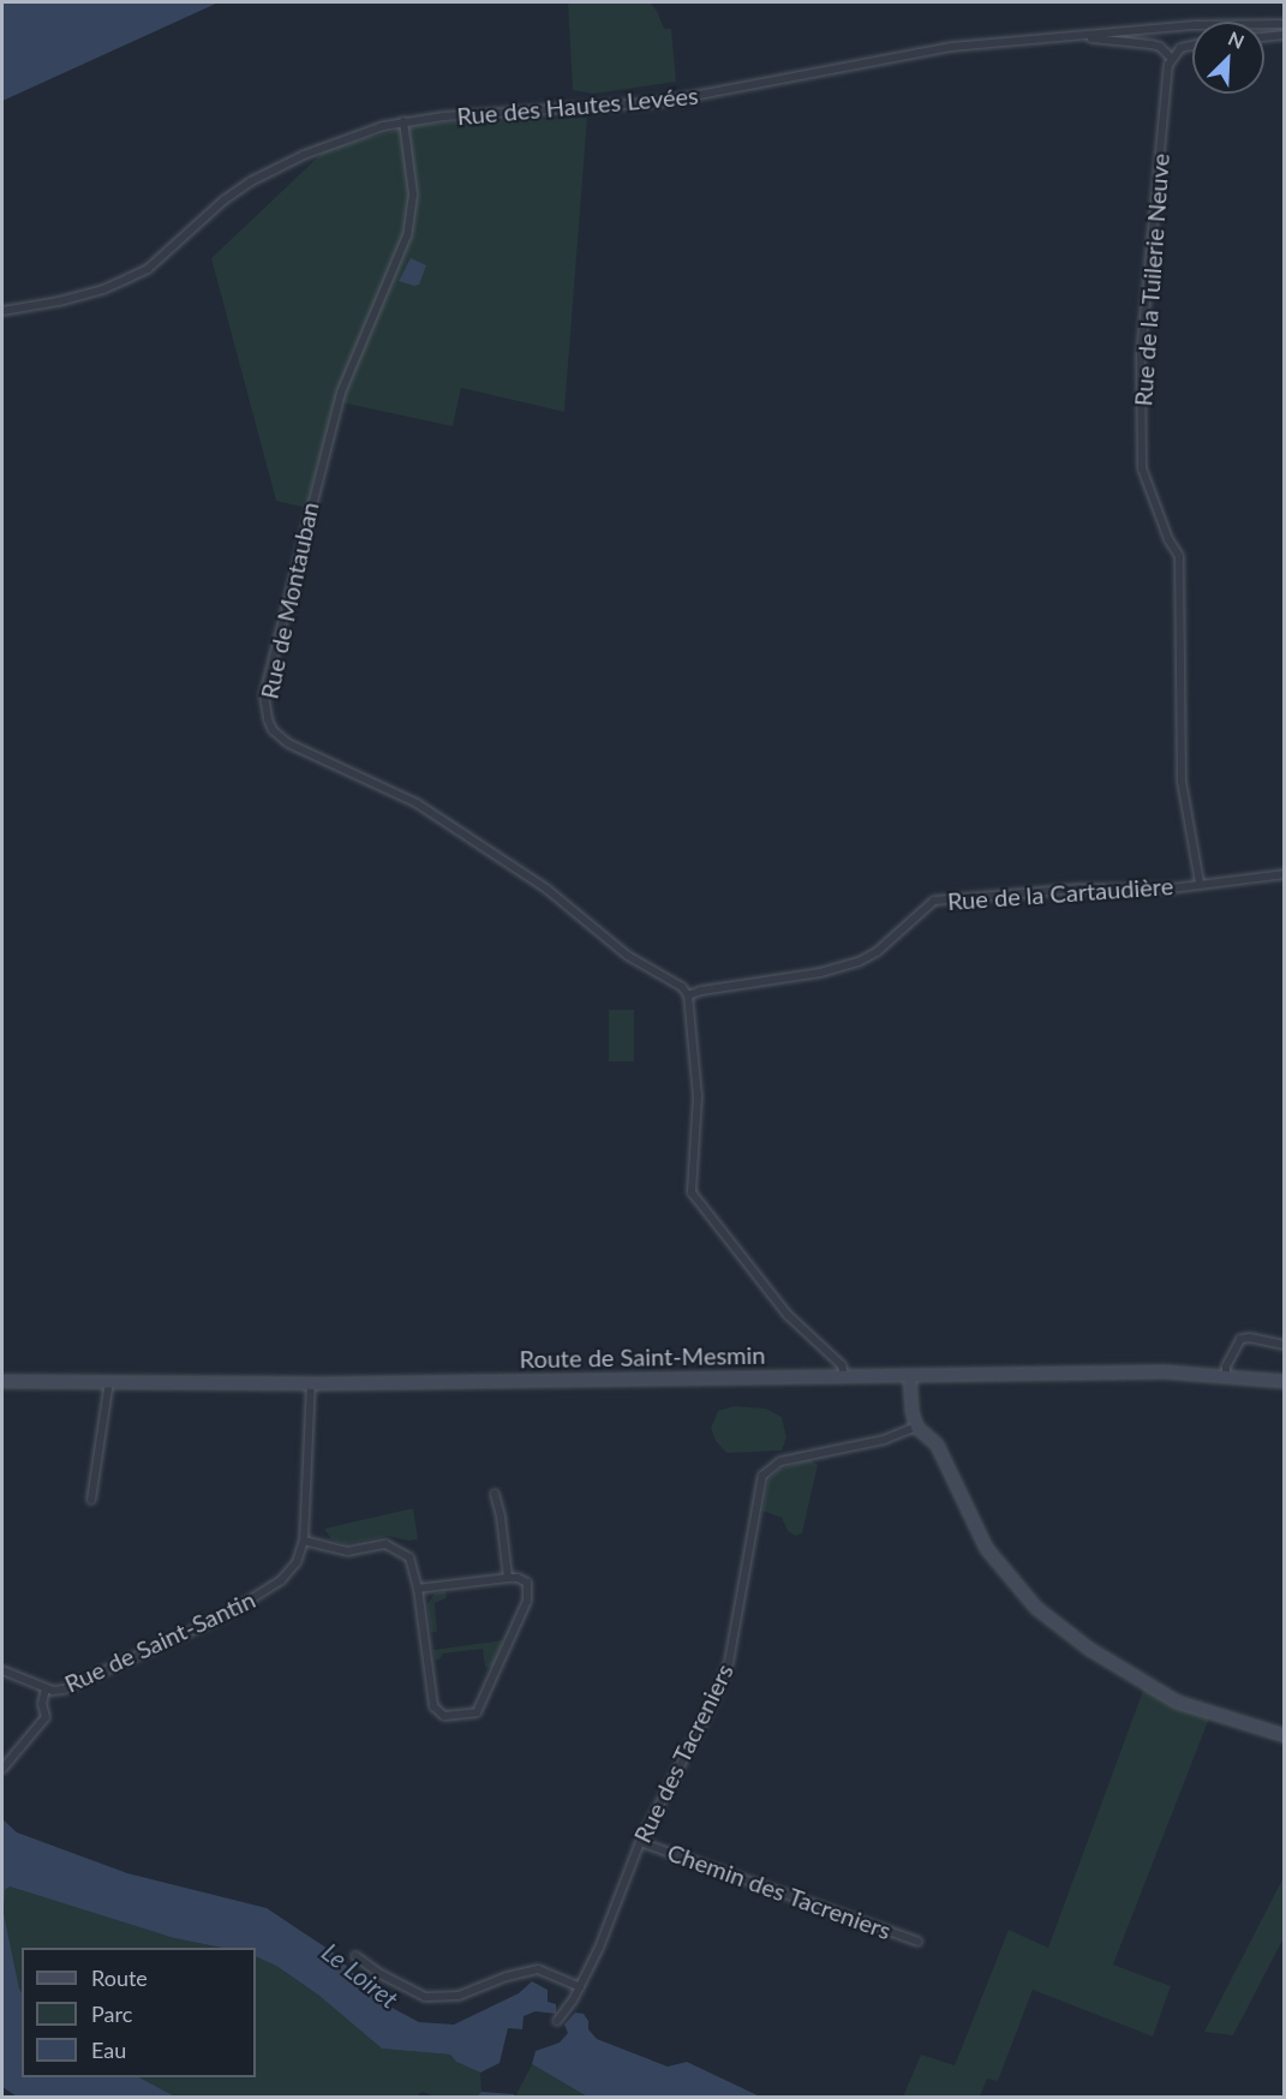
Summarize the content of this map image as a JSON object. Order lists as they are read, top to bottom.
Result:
{
  "streets": {
    "main road": ["Route de Saint-Mesmin"],
    "street": [
      "Rue des Hautes Levées",
      "Rue de la Tuilerie Neuve",
      "Rue de Montauban",
      "Rue de la Cartaudière",
      "Rue de Saint-Santin",
      "Rue des Tacreniers",
      "Chemin des Tacreniers"
    ]
  },
  "crossings": [
    ["Rue des Hautes Levées", "Rue de Montauban"],
    ["Rue de la Tuilerie Neuve", "Rue de la Cartaudière"],
    ["Rue de Montauban", "Rue de la Cartaudière"],
    ["Route de Saint-Mesmin", "Rue de Saint-Santin"],
    ["Rue des Tacreniers", "Chemin des Tacreniers"]
  ],
  "water": ["Le Loiret"],
  "legend": ["Route", "Parc", "Eau"],
  "north": "top right"
}
